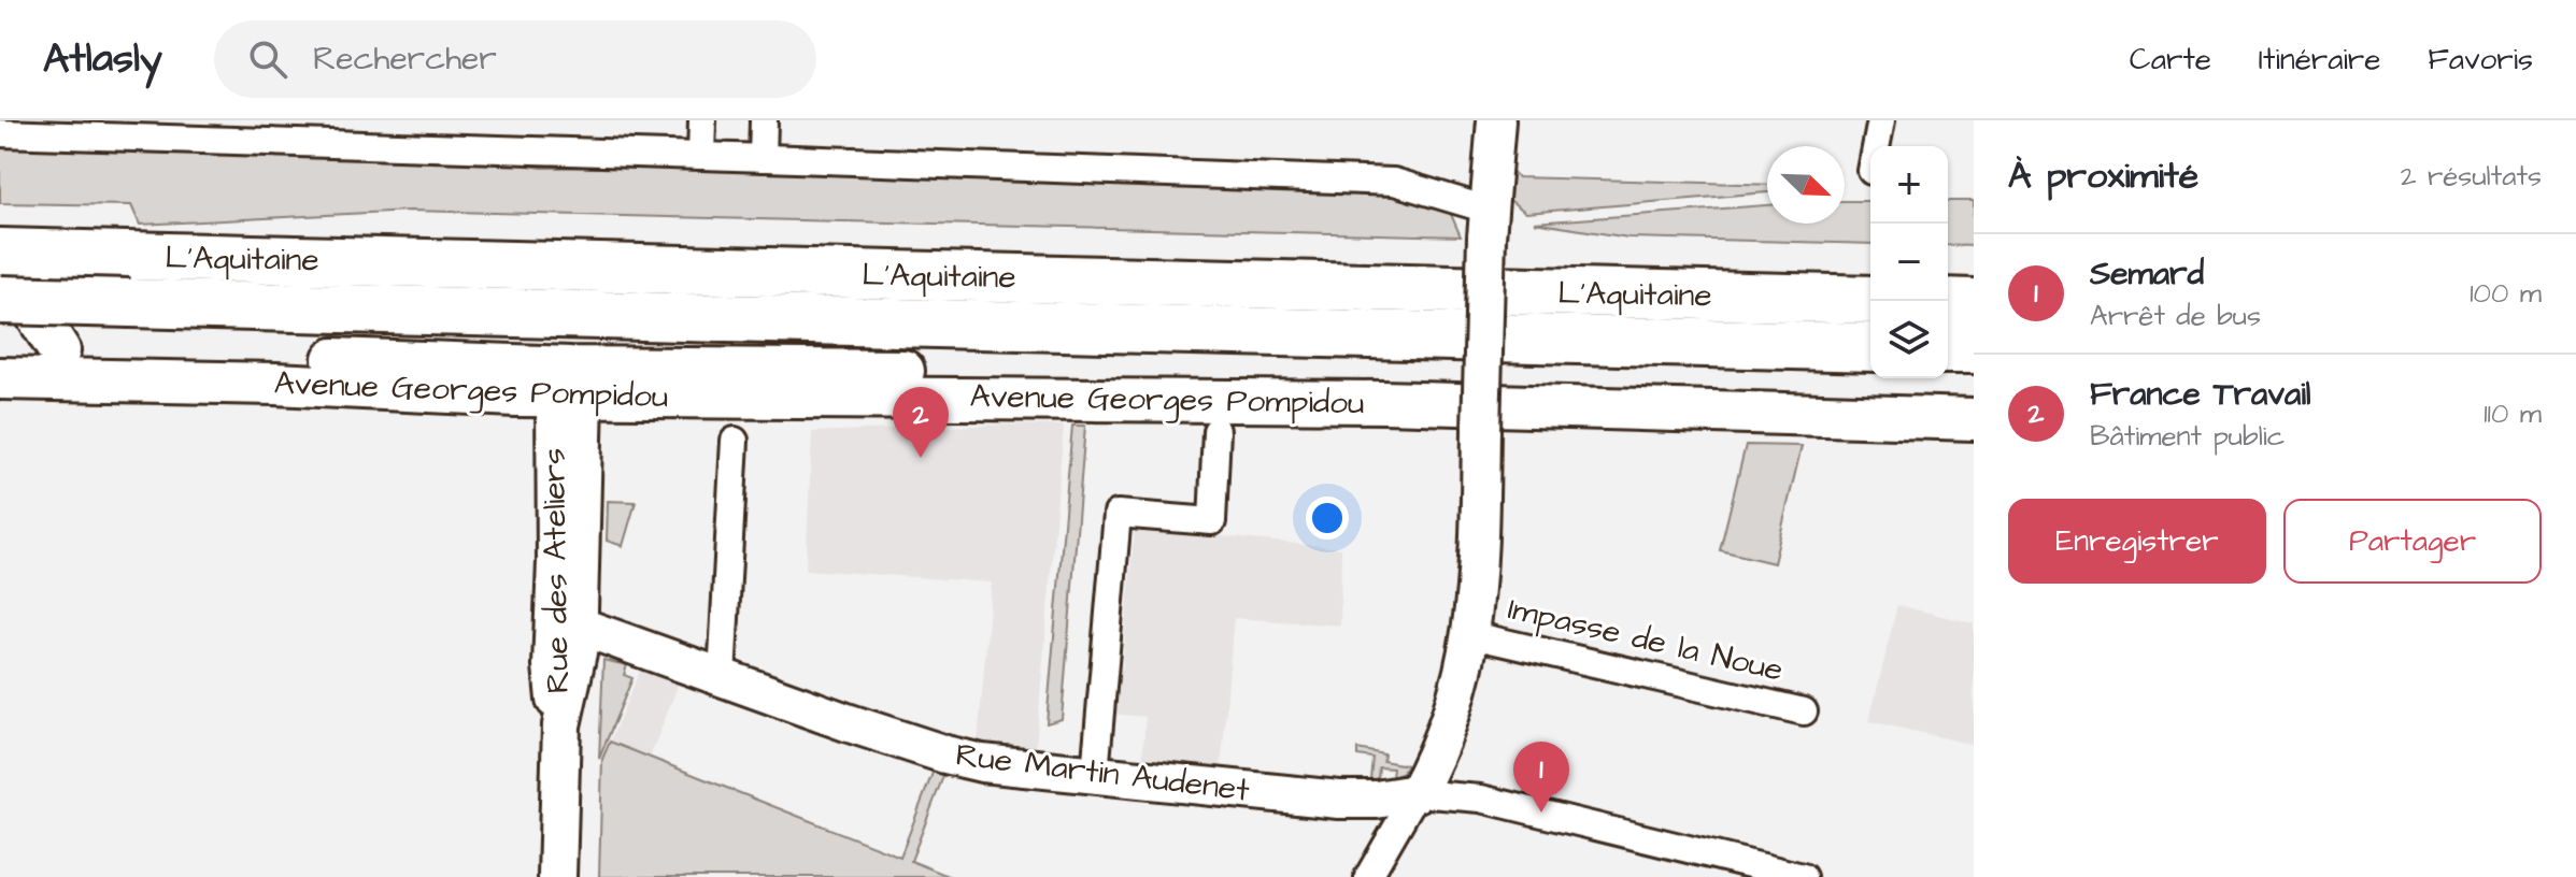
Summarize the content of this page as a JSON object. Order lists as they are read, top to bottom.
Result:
{
  "streets": {
    "highway": ["L'Aquitaine"],
    "main road": ["Avenue Georges Pompidou"],
    "street": ["Rue des Ateliers", "Impasse de la Noue", "Rue Martin Audenet"]
  },
  "crossings": [
    ["Avenue Georges Pompidou", "Rue des Ateliers"],
    ["Rue des Ateliers", "Rue Martin Audenet"]
  ],
  "north": "bottom right",
  "page": {
    "header": "Atlasly",
    "search": "Rechercher",
    "nav": ["Carte", "Itinéraire", "Favoris"],
    "heading": ["À proximité", "2 résultats"],
    "map_buttons": ["+", "−"],
    "list": [
      {
        "mark": "1",
        "name": "Semard",
        "note": "Arrêt de bus",
        "value": "100 m"
      },
      {
        "mark": "2",
        "name": "France Travail",
        "note": "Bâtiment public",
        "value": "110 m"
      }
    ],
    "pins": ["2", "1"],
    "buttons": ["Enregistrer", "Partager"]
  }
}
